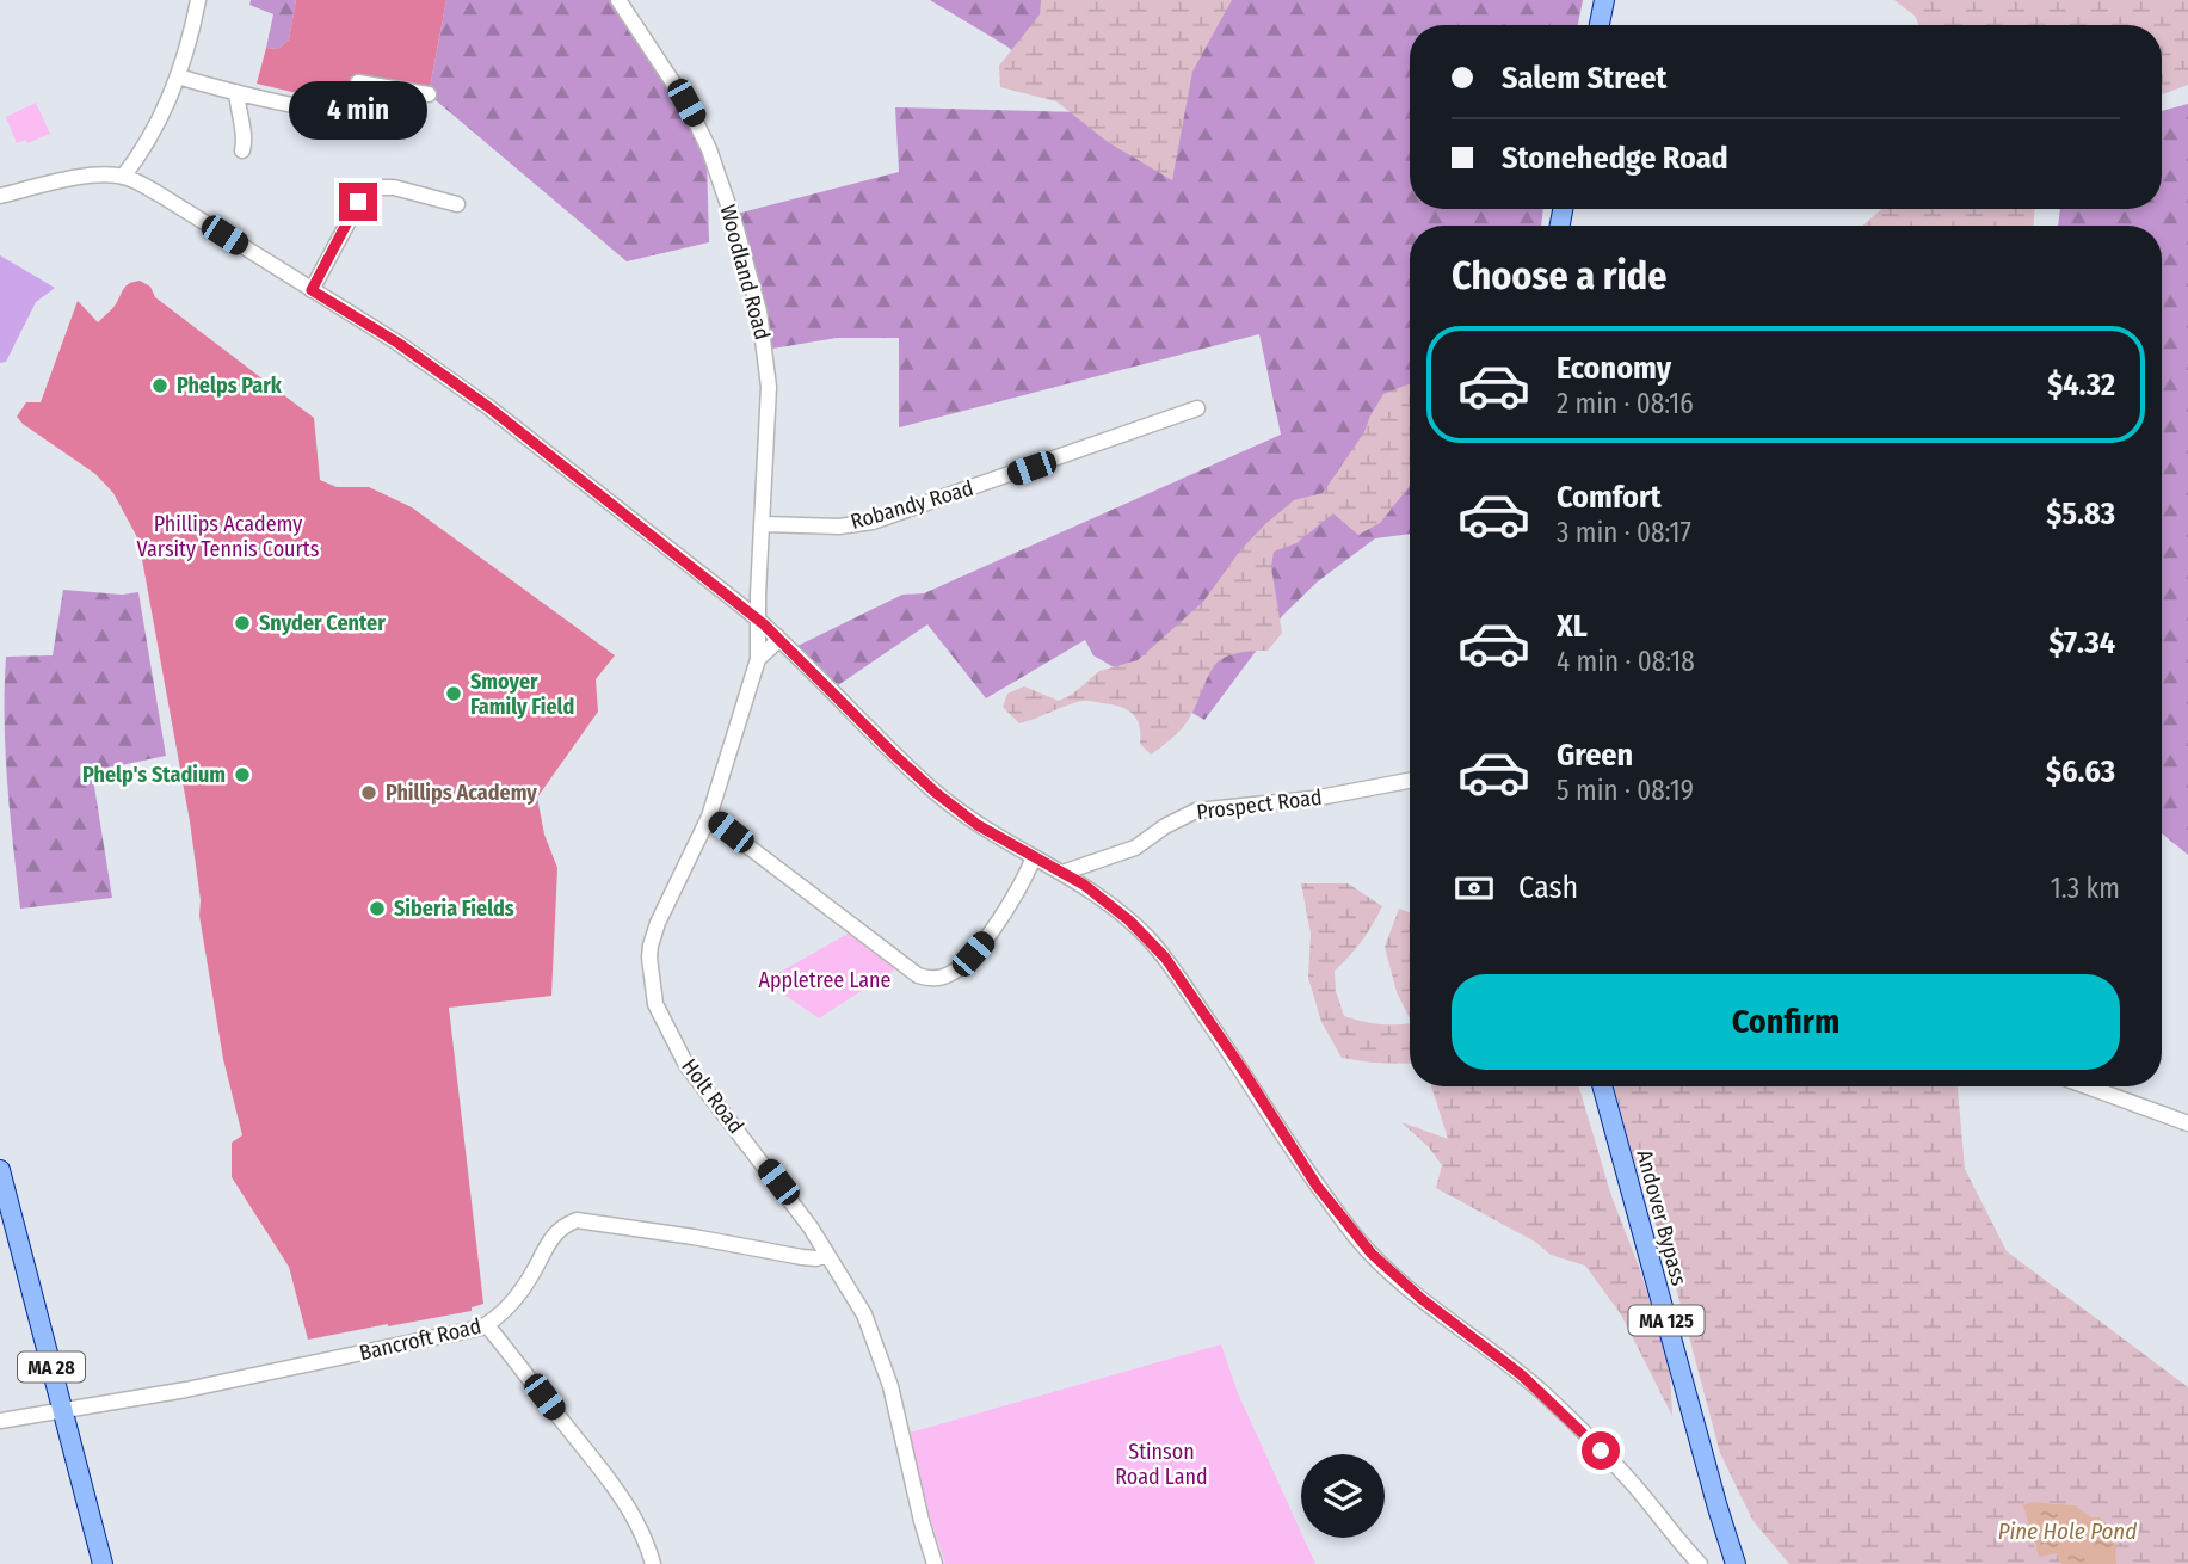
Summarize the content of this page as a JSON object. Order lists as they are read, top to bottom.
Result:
{
  "streets": {
    "main road": ["Andover Bypass", "MA 125", "MA 28"],
    "street": [
      "Woodland Road",
      "Robandy Road",
      "Prospect Road",
      "Holt Road",
      "Bancroft Road"
    ]
  },
  "crossings": [
    ["Woodland Road", "Robandy Road"],
    ["Woodland Road", "Holt Road"],
    ["Holt Road", "Bancroft Road"],
    ["Bancroft Road", "MA 28"]
  ],
  "water": ["Pine Hole Pond"],
  "parks": ["Phillips Academy Varsity Tennis Courts", "Appletree Lane", "Stinson Road Land"],
  "places": [
    "Phelps Park",
    "Snyder Center",
    "Smoyer Family Field",
    "Phelp's Stadium",
    "Phillips Academy",
    "Siberia Fields"
  ],
  "page": {
    "banner": ["Salem Street", "Stonehedge Road"],
    "bubble": "4 min",
    "heading": "Choose a ride",
    "list": [
      {
        "name": "Economy",
        "note": "2 min · 08:16",
        "value": "$4.32"
      },
      {
        "name": "Comfort",
        "note": "3 min · 08:17",
        "value": "$5.83"
      },
      {
        "name": "XL",
        "note": "4 min · 08:18",
        "value": "$7.34"
      },
      {
        "name": "Green",
        "note": "5 min · 08:19",
        "value": "$6.63"
      }
    ],
    "pay": ["Cash", "1.3 km"],
    "buttons": "Confirm"
  }
}
